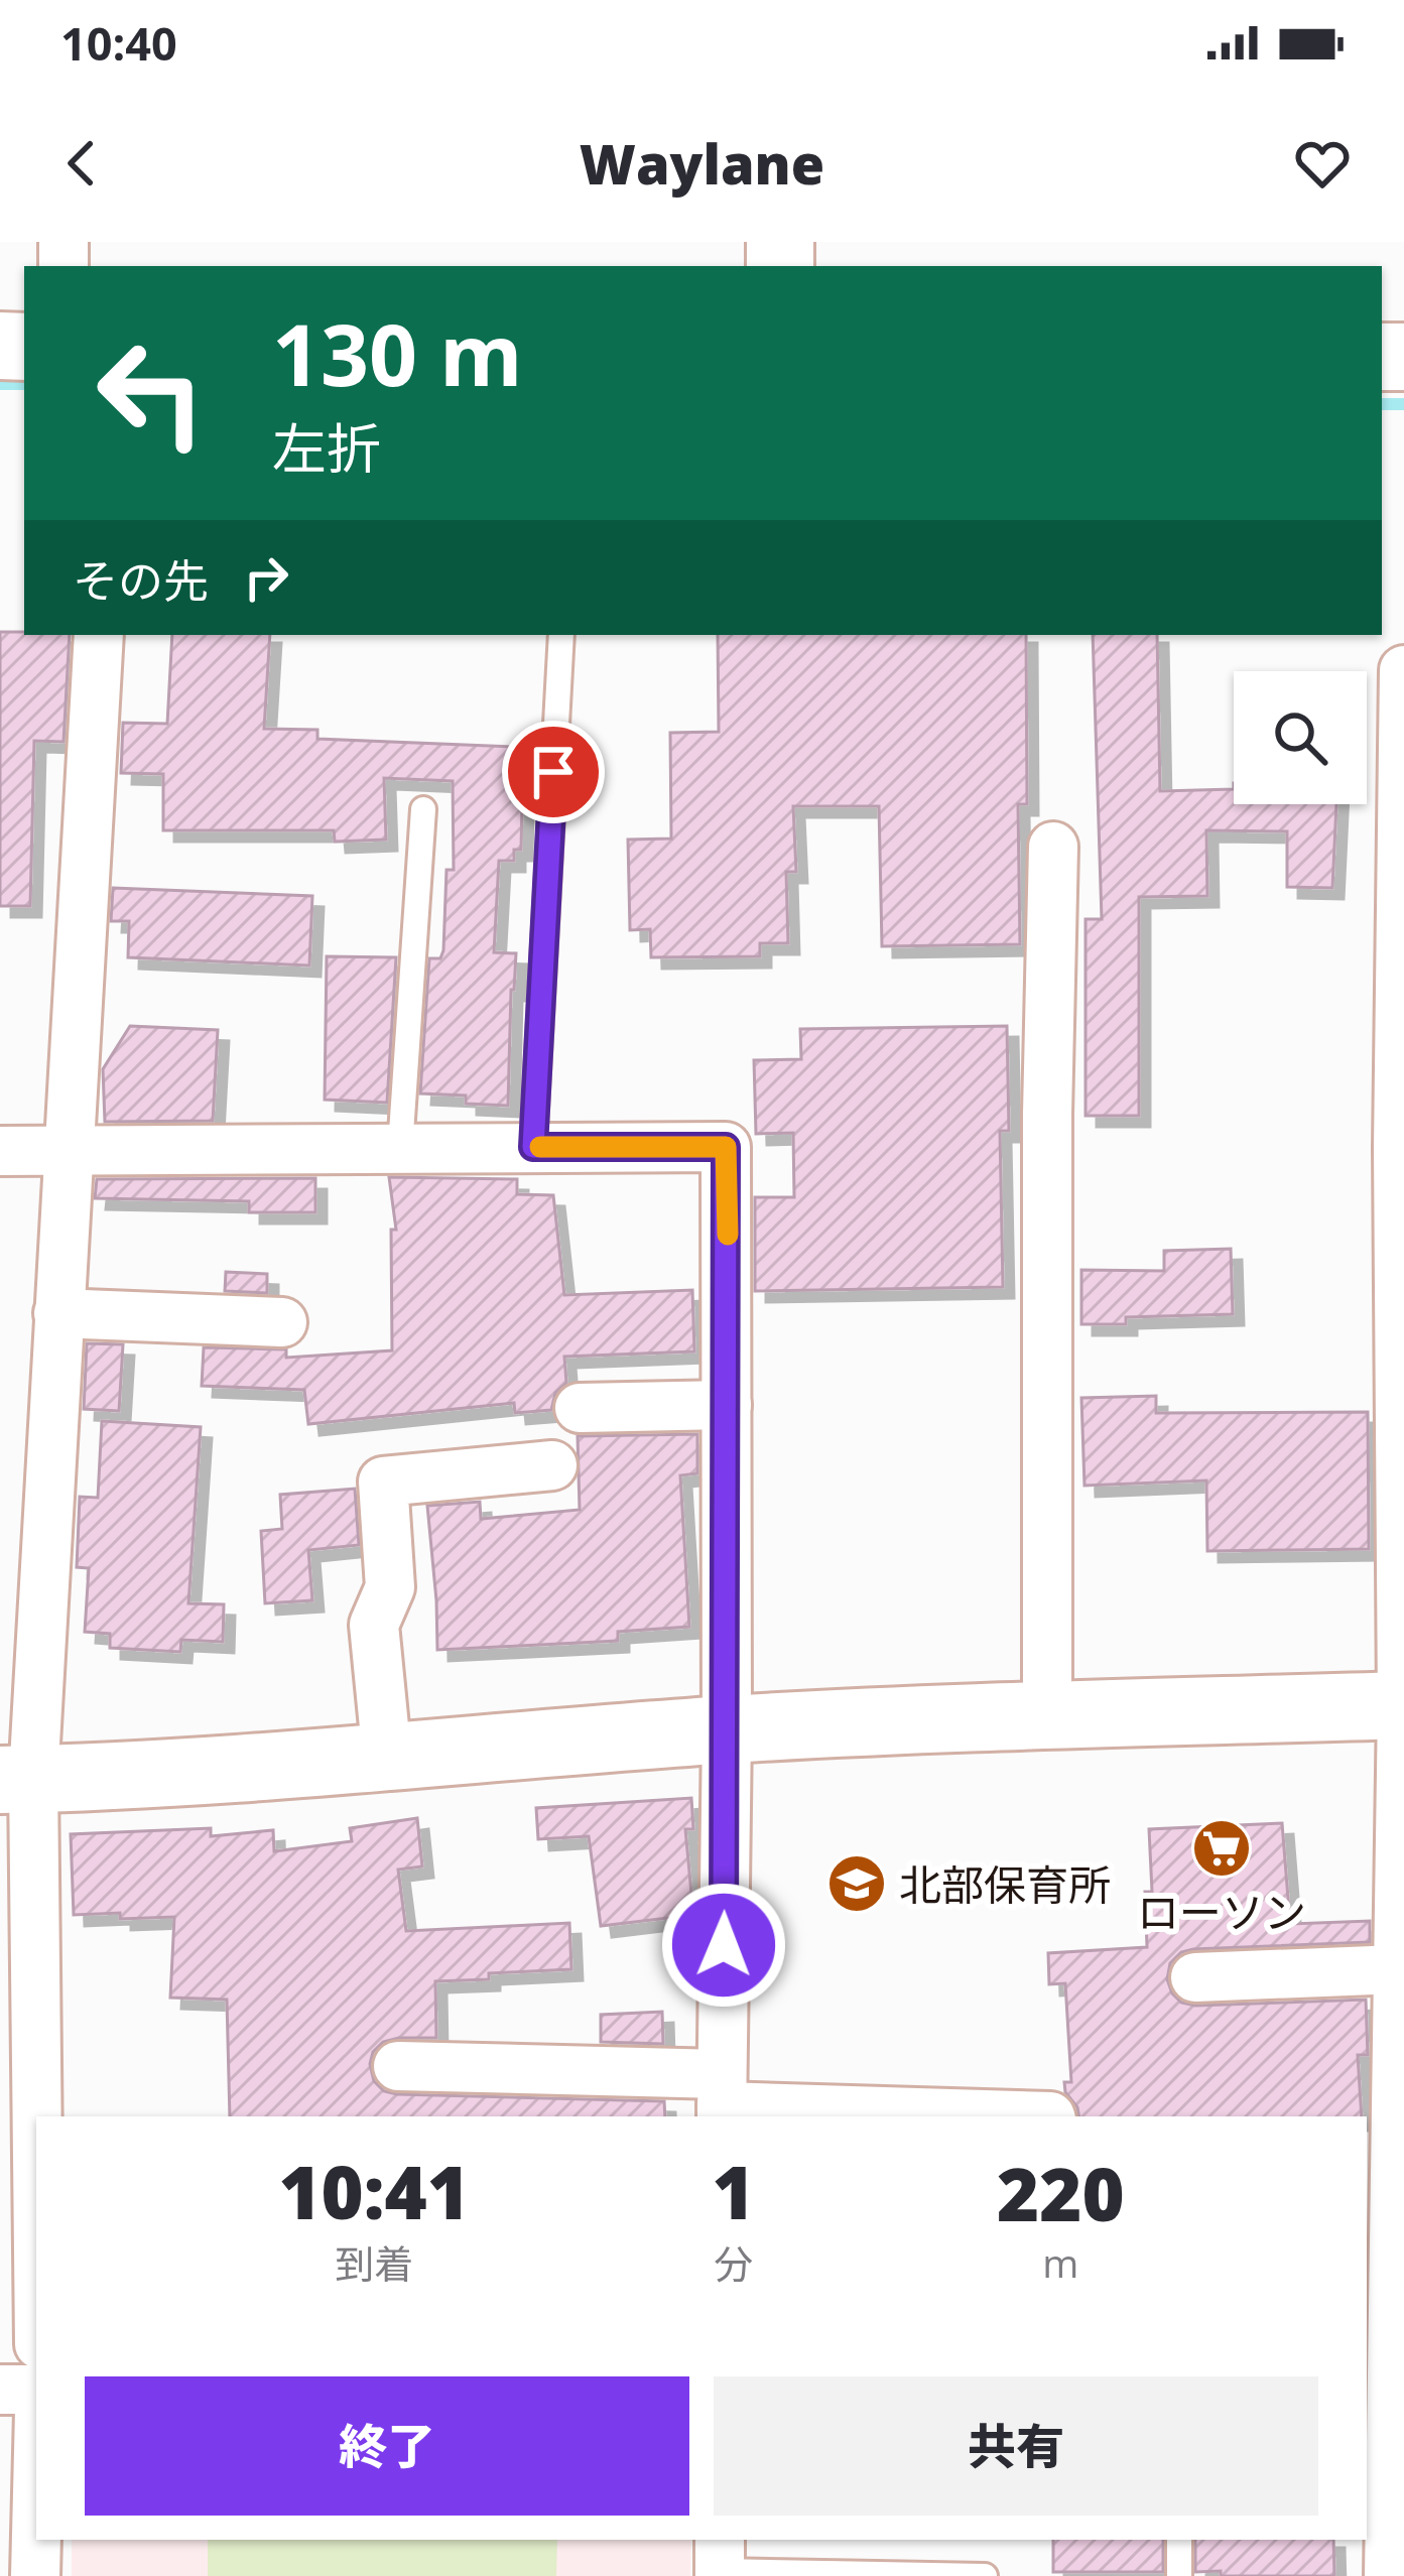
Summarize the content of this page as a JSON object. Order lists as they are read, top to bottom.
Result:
{
  "places": {
    "supermarket": ["ローソン"],
    "school or university": ["北部保育所"]
  },
  "page": {
    "status": "10:40",
    "header": "Waylane",
    "turn": ["130 m", "左折"],
    "then": "その先",
    "eta": [
      "10:41",
      "到着",
      "1",
      "分",
      "220",
      "m"
    ],
    "buttons": ["終了", "共有"]
  }
}
